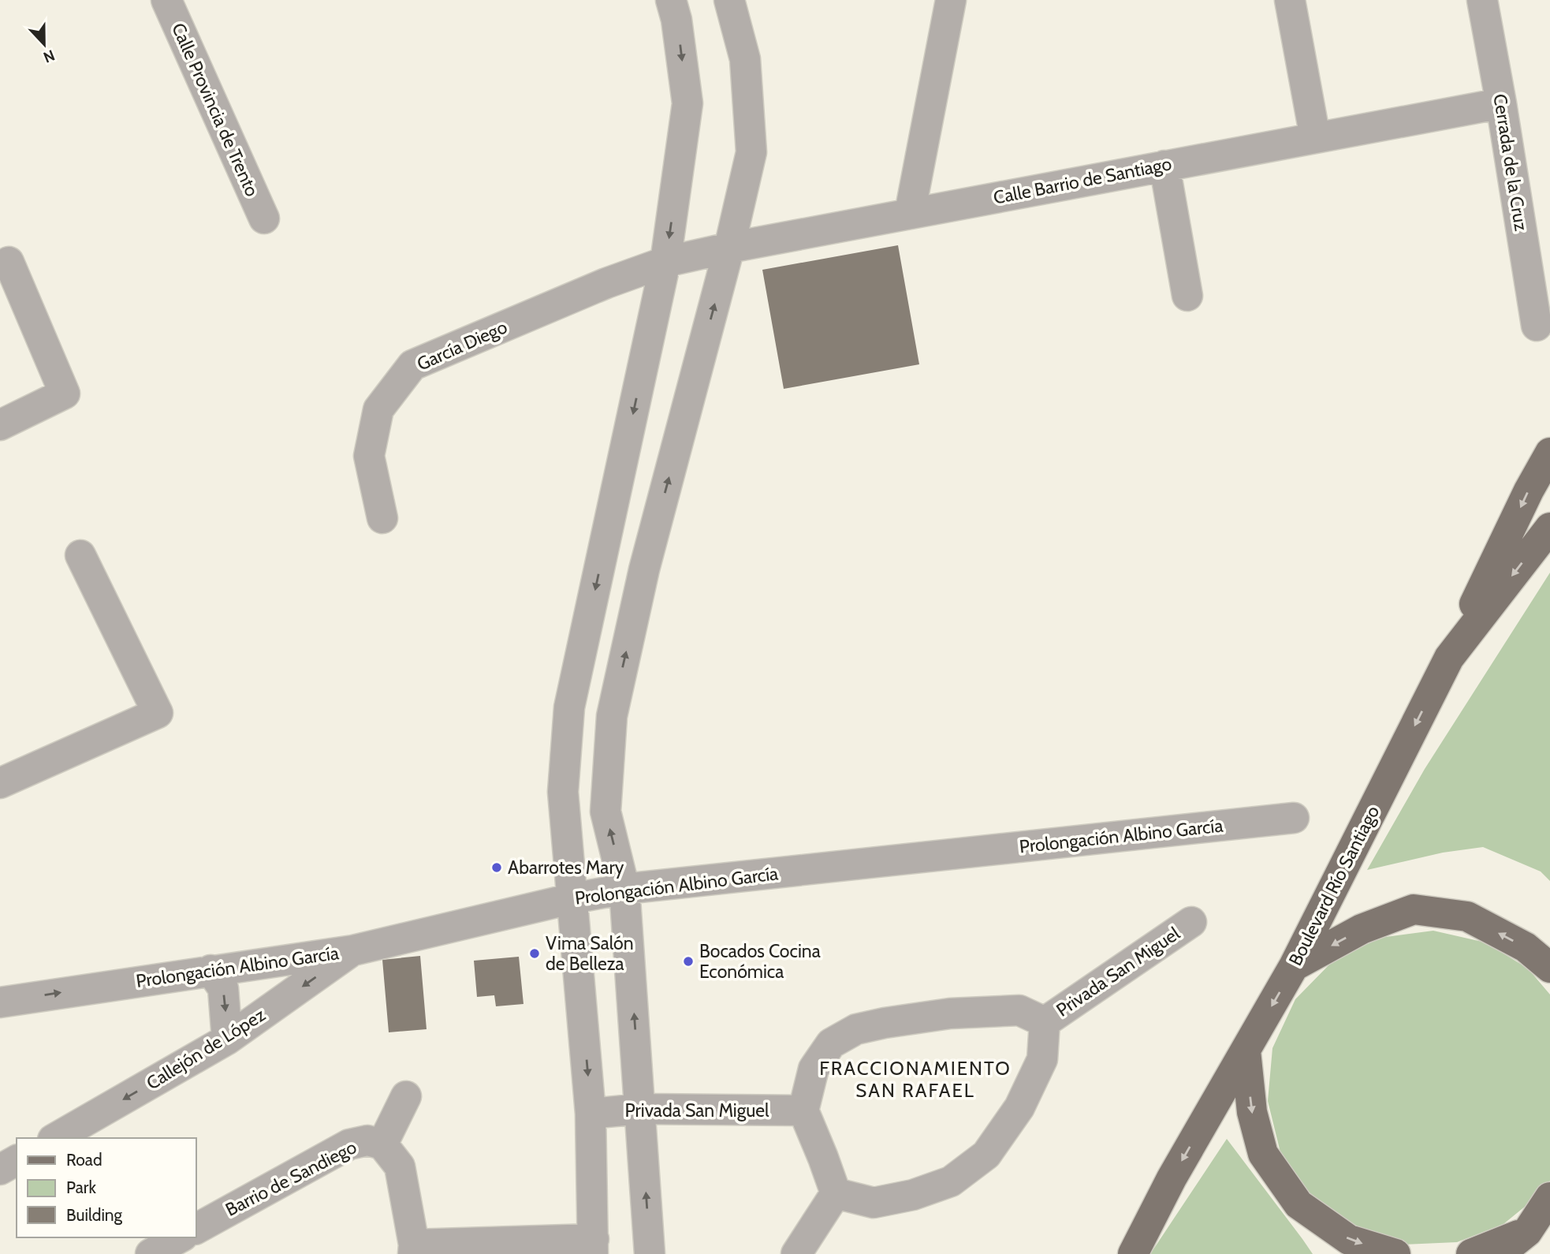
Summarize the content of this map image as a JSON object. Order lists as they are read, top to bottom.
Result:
{
  "streets": {
    "main road": ["Boulevard Río Santiago"],
    "street": [
      "Calle Provincia de Trento",
      "Cerrada de la Cruz",
      "Calle Barrio de Santiago",
      "García Diego",
      "Prolongación Albino García",
      "Privada San Miguel",
      "Callejón de López",
      "Barrio de Sandiego"
    ]
  },
  "crossings": [
    ["Cerrada de la Cruz", "Calle Barrio de Santiago"],
    ["Calle Barrio de Santiago", "García Diego"],
    ["Prolongación Albino García", "Callejón de López"]
  ],
  "one_way": ["Boulevard Río Santiago", "Callejón de López"],
  "districts": ["FRACCIONAMIENTO SAN RAFAEL"],
  "places": ["Abarrotes Mary", "Vima Salón de Belleza", "Bocados Cocina Económica"],
  "legend": ["Road", "Park", "Building"],
  "north": "bottom"
}
